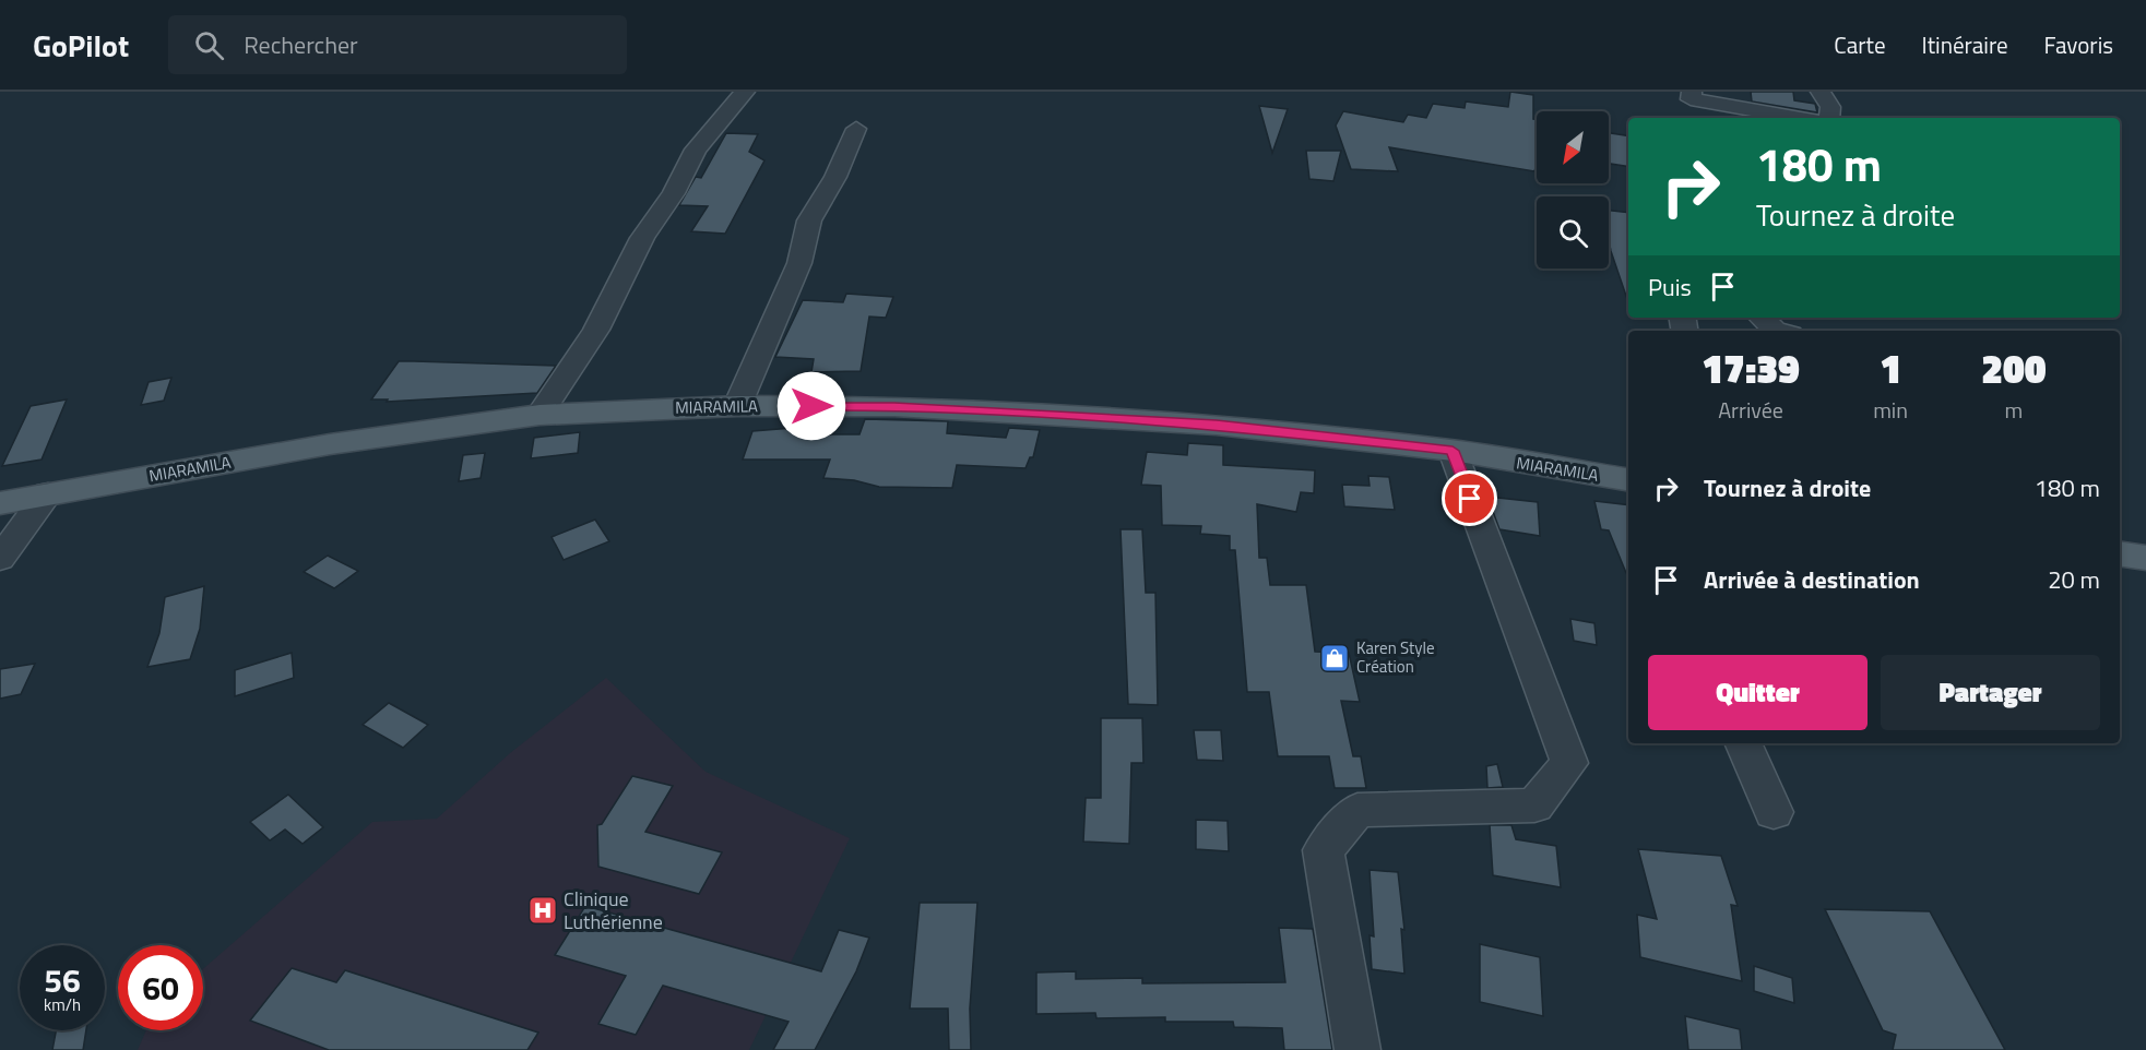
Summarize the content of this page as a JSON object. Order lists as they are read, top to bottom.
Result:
{
  "streets": {
    "main road": ["MIARAMILA"]
  },
  "places": {
    "shop": ["Karen Style Création"],
    "hospital": ["Clinique Luthérienne"]
  },
  "north": "bottom left",
  "page": {
    "header": "GoPilot",
    "search": "Rechercher",
    "nav": ["Carte", "Itinéraire", "Favoris"],
    "turn": ["180 m", "Tournez à droite"],
    "then": "Puis",
    "eta": [
      "17:39",
      "Arrivée",
      "1",
      "min",
      "200",
      "m"
    ],
    "list": [
      {
        "name": "Tournez à droite",
        "value": "180 m"
      },
      {
        "name": "Arrivée à destination",
        "value": "20 m"
      }
    ],
    "buttons": ["Quitter", "Partager"],
    "speed": "56 km/h",
    "limit": "60"
  }
}
